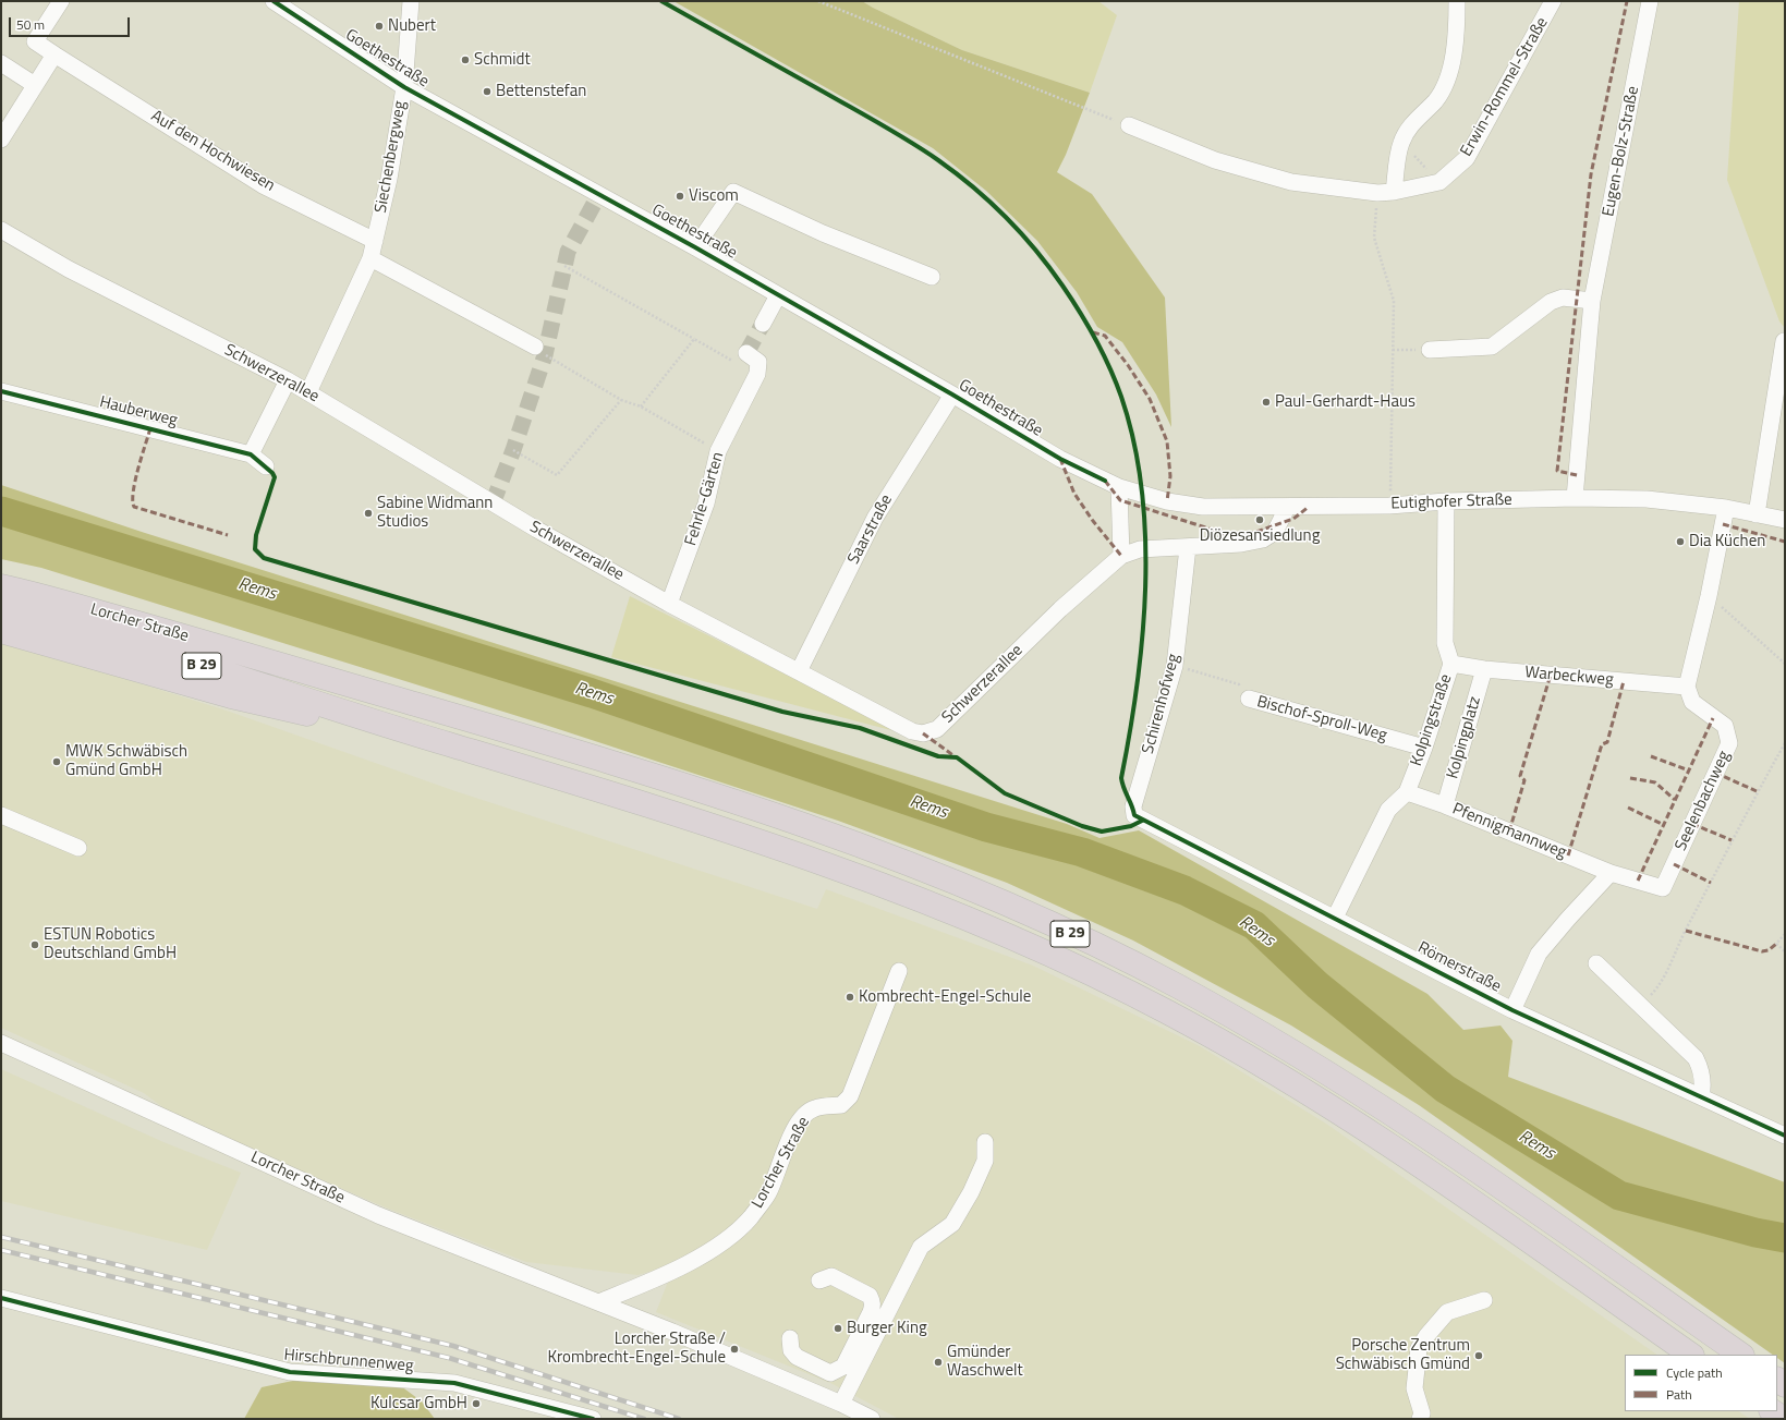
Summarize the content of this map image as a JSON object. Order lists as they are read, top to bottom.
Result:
{
  "streets": {
    "highway": ["Lorcher Straße", "B 29"],
    "street": [
      "Goethestraße",
      "Erwin-Rommel-Straße",
      "Auf den Hochwiesen",
      "Eugen-Bolz-Straße",
      "Siechenbergweg",
      "Schwerzerallee",
      "Hauberweg",
      "Fehrle-Gärten",
      "Eutighofer Straße",
      "Saarstraße",
      "Warbeckweg",
      "Schirenhofweg",
      "Bischof-Sproll-Weg",
      "Kolpingstraße",
      "Kolpingplatz",
      "Seelenbachweg",
      "Pfennigmannweg",
      "Römerstraße",
      "Hirschbrunnenweg"
    ]
  },
  "crossings": [
    ["Goethestraße", "Siechenbergweg"],
    ["Goethestraße", "Eutighofer Straße"],
    ["Goethestraße", "Saarstraße"],
    ["Auf den Hochwiesen", "Siechenbergweg"],
    ["Eugen-Bolz-Straße", "Eutighofer Straße"],
    ["Siechenbergweg", "Schwerzerallee"],
    ["Schwerzerallee", "Fehrle-Gärten"],
    ["Schwerzerallee", "Eutighofer Straße"],
    ["Schwerzerallee", "Saarstraße"],
    ["Schwerzerallee", "Schirenhofweg"],
    ["Eutighofer Straße", "Kolpingstraße"],
    ["Lorcher Straße", "B 29"],
    ["Warbeckweg", "Kolpingstraße"],
    ["Warbeckweg", "Kolpingplatz"],
    ["Warbeckweg", "Seelenbachweg"],
    ["Schirenhofweg", "Bischof-Sproll-Weg"],
    ["Schirenhofweg", "Römerstraße"],
    ["Bischof-Sproll-Weg", "Kolpingstraße"],
    ["Kolpingstraße", "Pfennigmannweg"],
    ["Kolpingstraße", "Römerstraße"],
    ["Kolpingplatz", "Pfennigmannweg"],
    ["Seelenbachweg", "Pfennigmannweg"]
  ],
  "water": ["Rems"],
  "places": [
    "Nubert",
    "Schmidt",
    "Bettenstefan",
    "Viscom",
    "Paul-Gerhardt-Haus",
    "Sabine Widmann Studios",
    "Diözesansiedlung",
    "Dia Küchen",
    "MWK Schwäbisch Gmünd GmbH",
    "ESTUN Robotics Deutschland GmbH",
    "Kombrecht-Engel-Schule",
    "Burger King",
    "Lorcher Straße / Krombrecht-Engel-Schule",
    "Porsche Zentrum Schwäbisch Gmünd",
    "Gmünder Waschwelt",
    "Kulcsar GmbH"
  ],
  "legend": ["Cycle path", "Path"],
  "scale_bar": "50 m"
}
